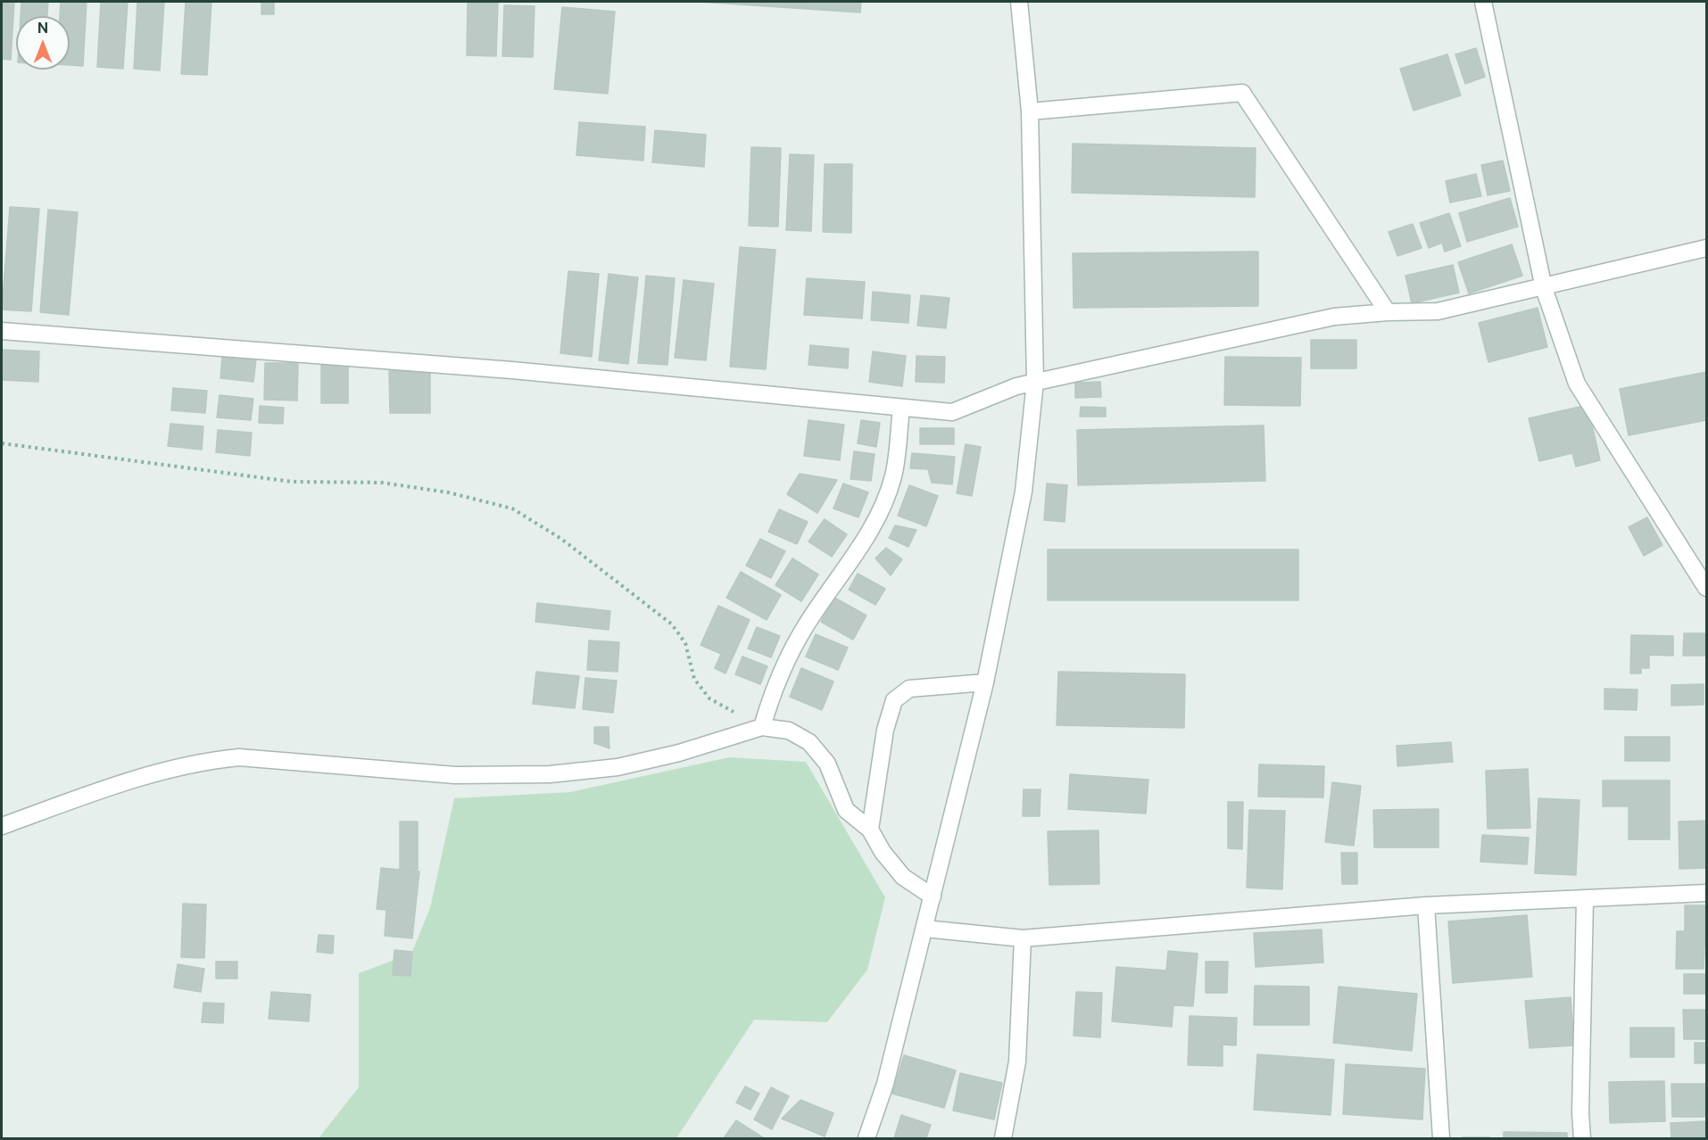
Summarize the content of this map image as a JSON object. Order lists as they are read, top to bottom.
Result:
{
  "north": "top"
}
